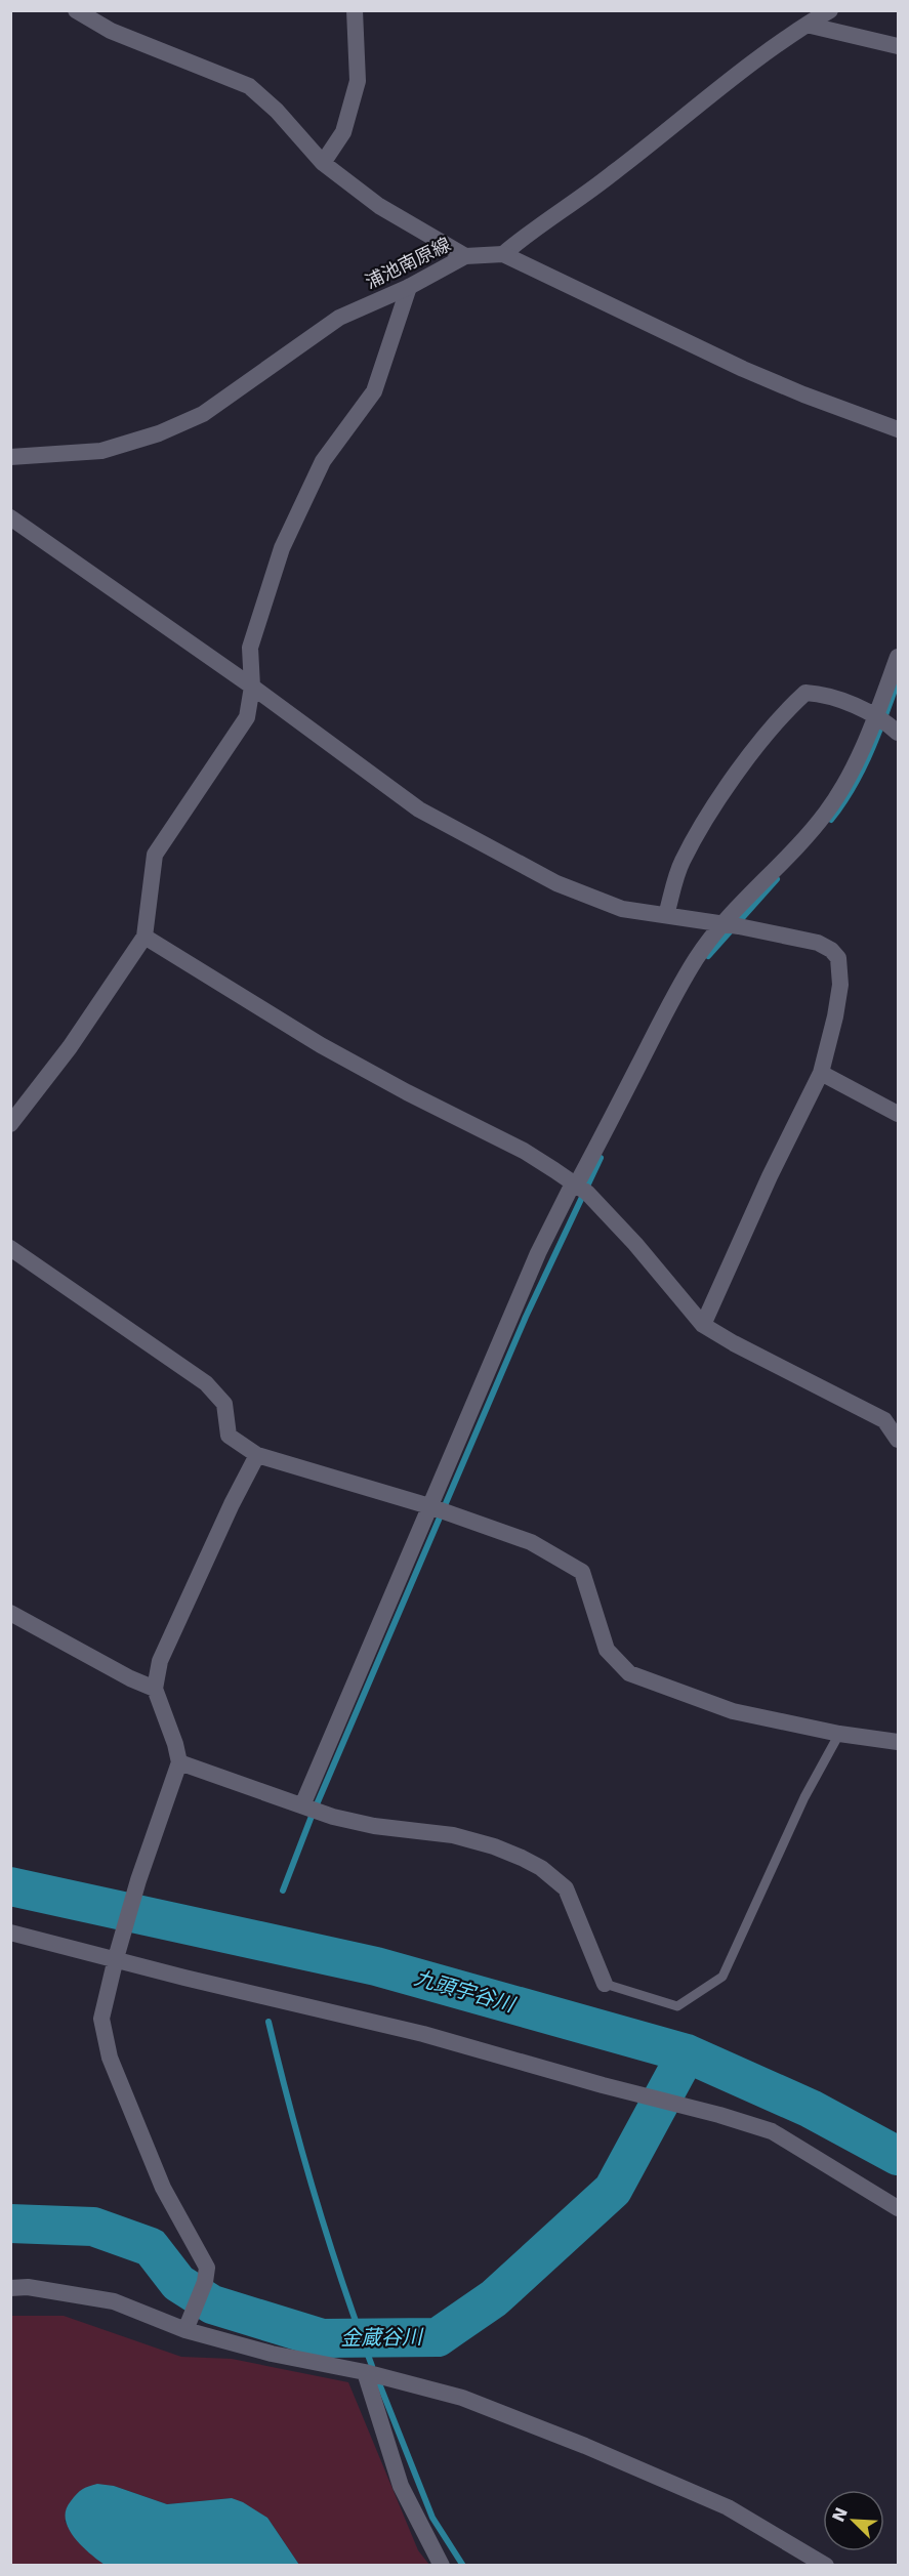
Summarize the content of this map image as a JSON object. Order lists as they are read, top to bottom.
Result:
{
  "streets": {
    "street": ["浦池南原線"]
  },
  "water": ["九頭宇谷川", "金蔵谷川"],
  "north": "top left"
}
